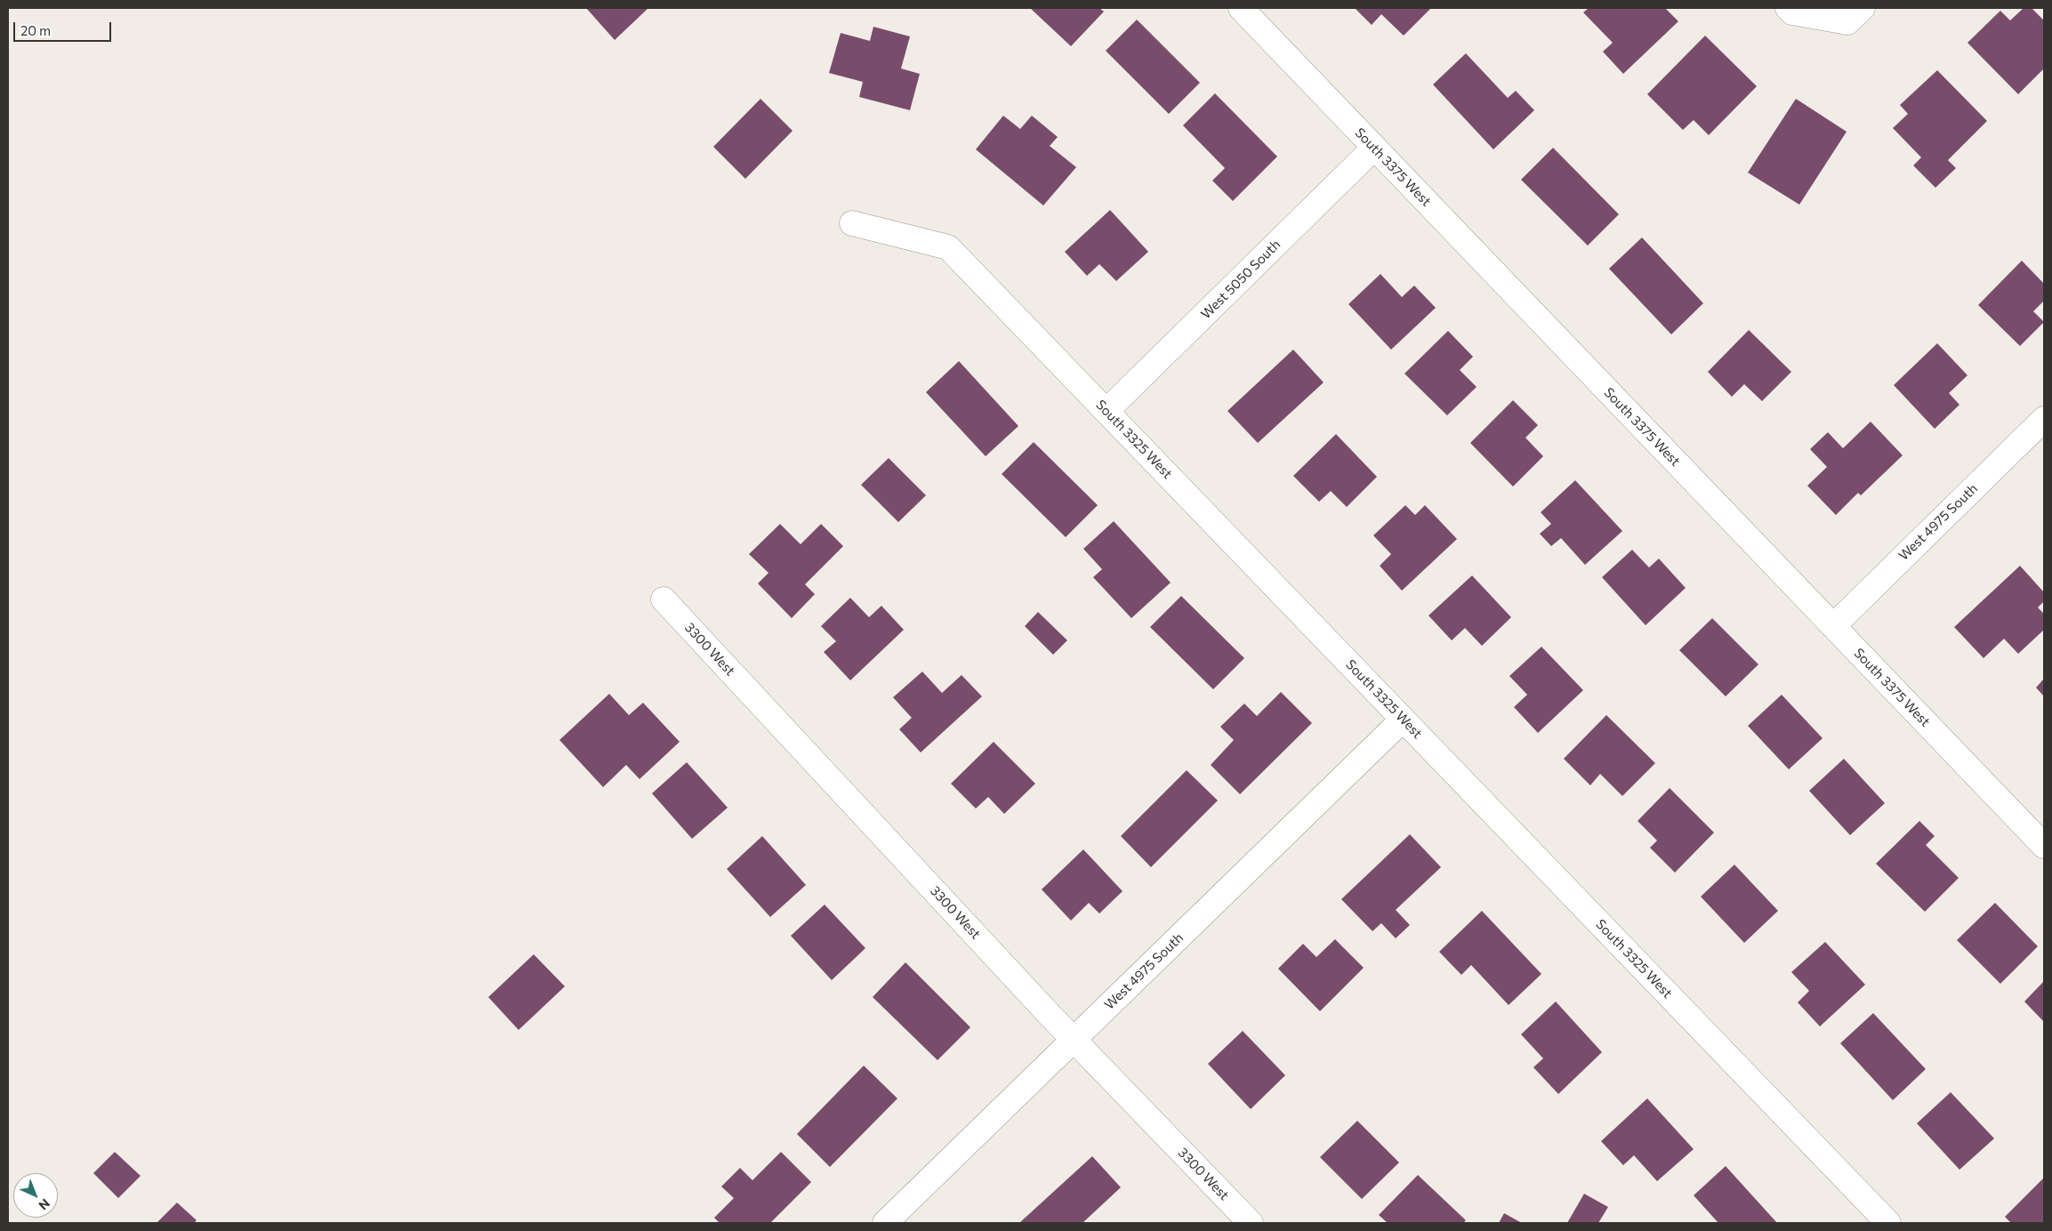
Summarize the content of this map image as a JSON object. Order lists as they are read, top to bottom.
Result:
{
  "streets": {
    "street": [
      "South 3375 West",
      "West 5050 South",
      "South 3325 West",
      "West 4975 South",
      "3300 West"
    ]
  },
  "crossings": [
    ["South 3375 West", "West 5050 South"],
    ["South 3375 West", "West 4975 South"],
    ["West 5050 South", "South 3325 West"],
    ["South 3325 West", "West 4975 South"],
    ["West 4975 South", "3300 West"]
  ],
  "scale_bar": "20 m",
  "north": "bottom right"
}
